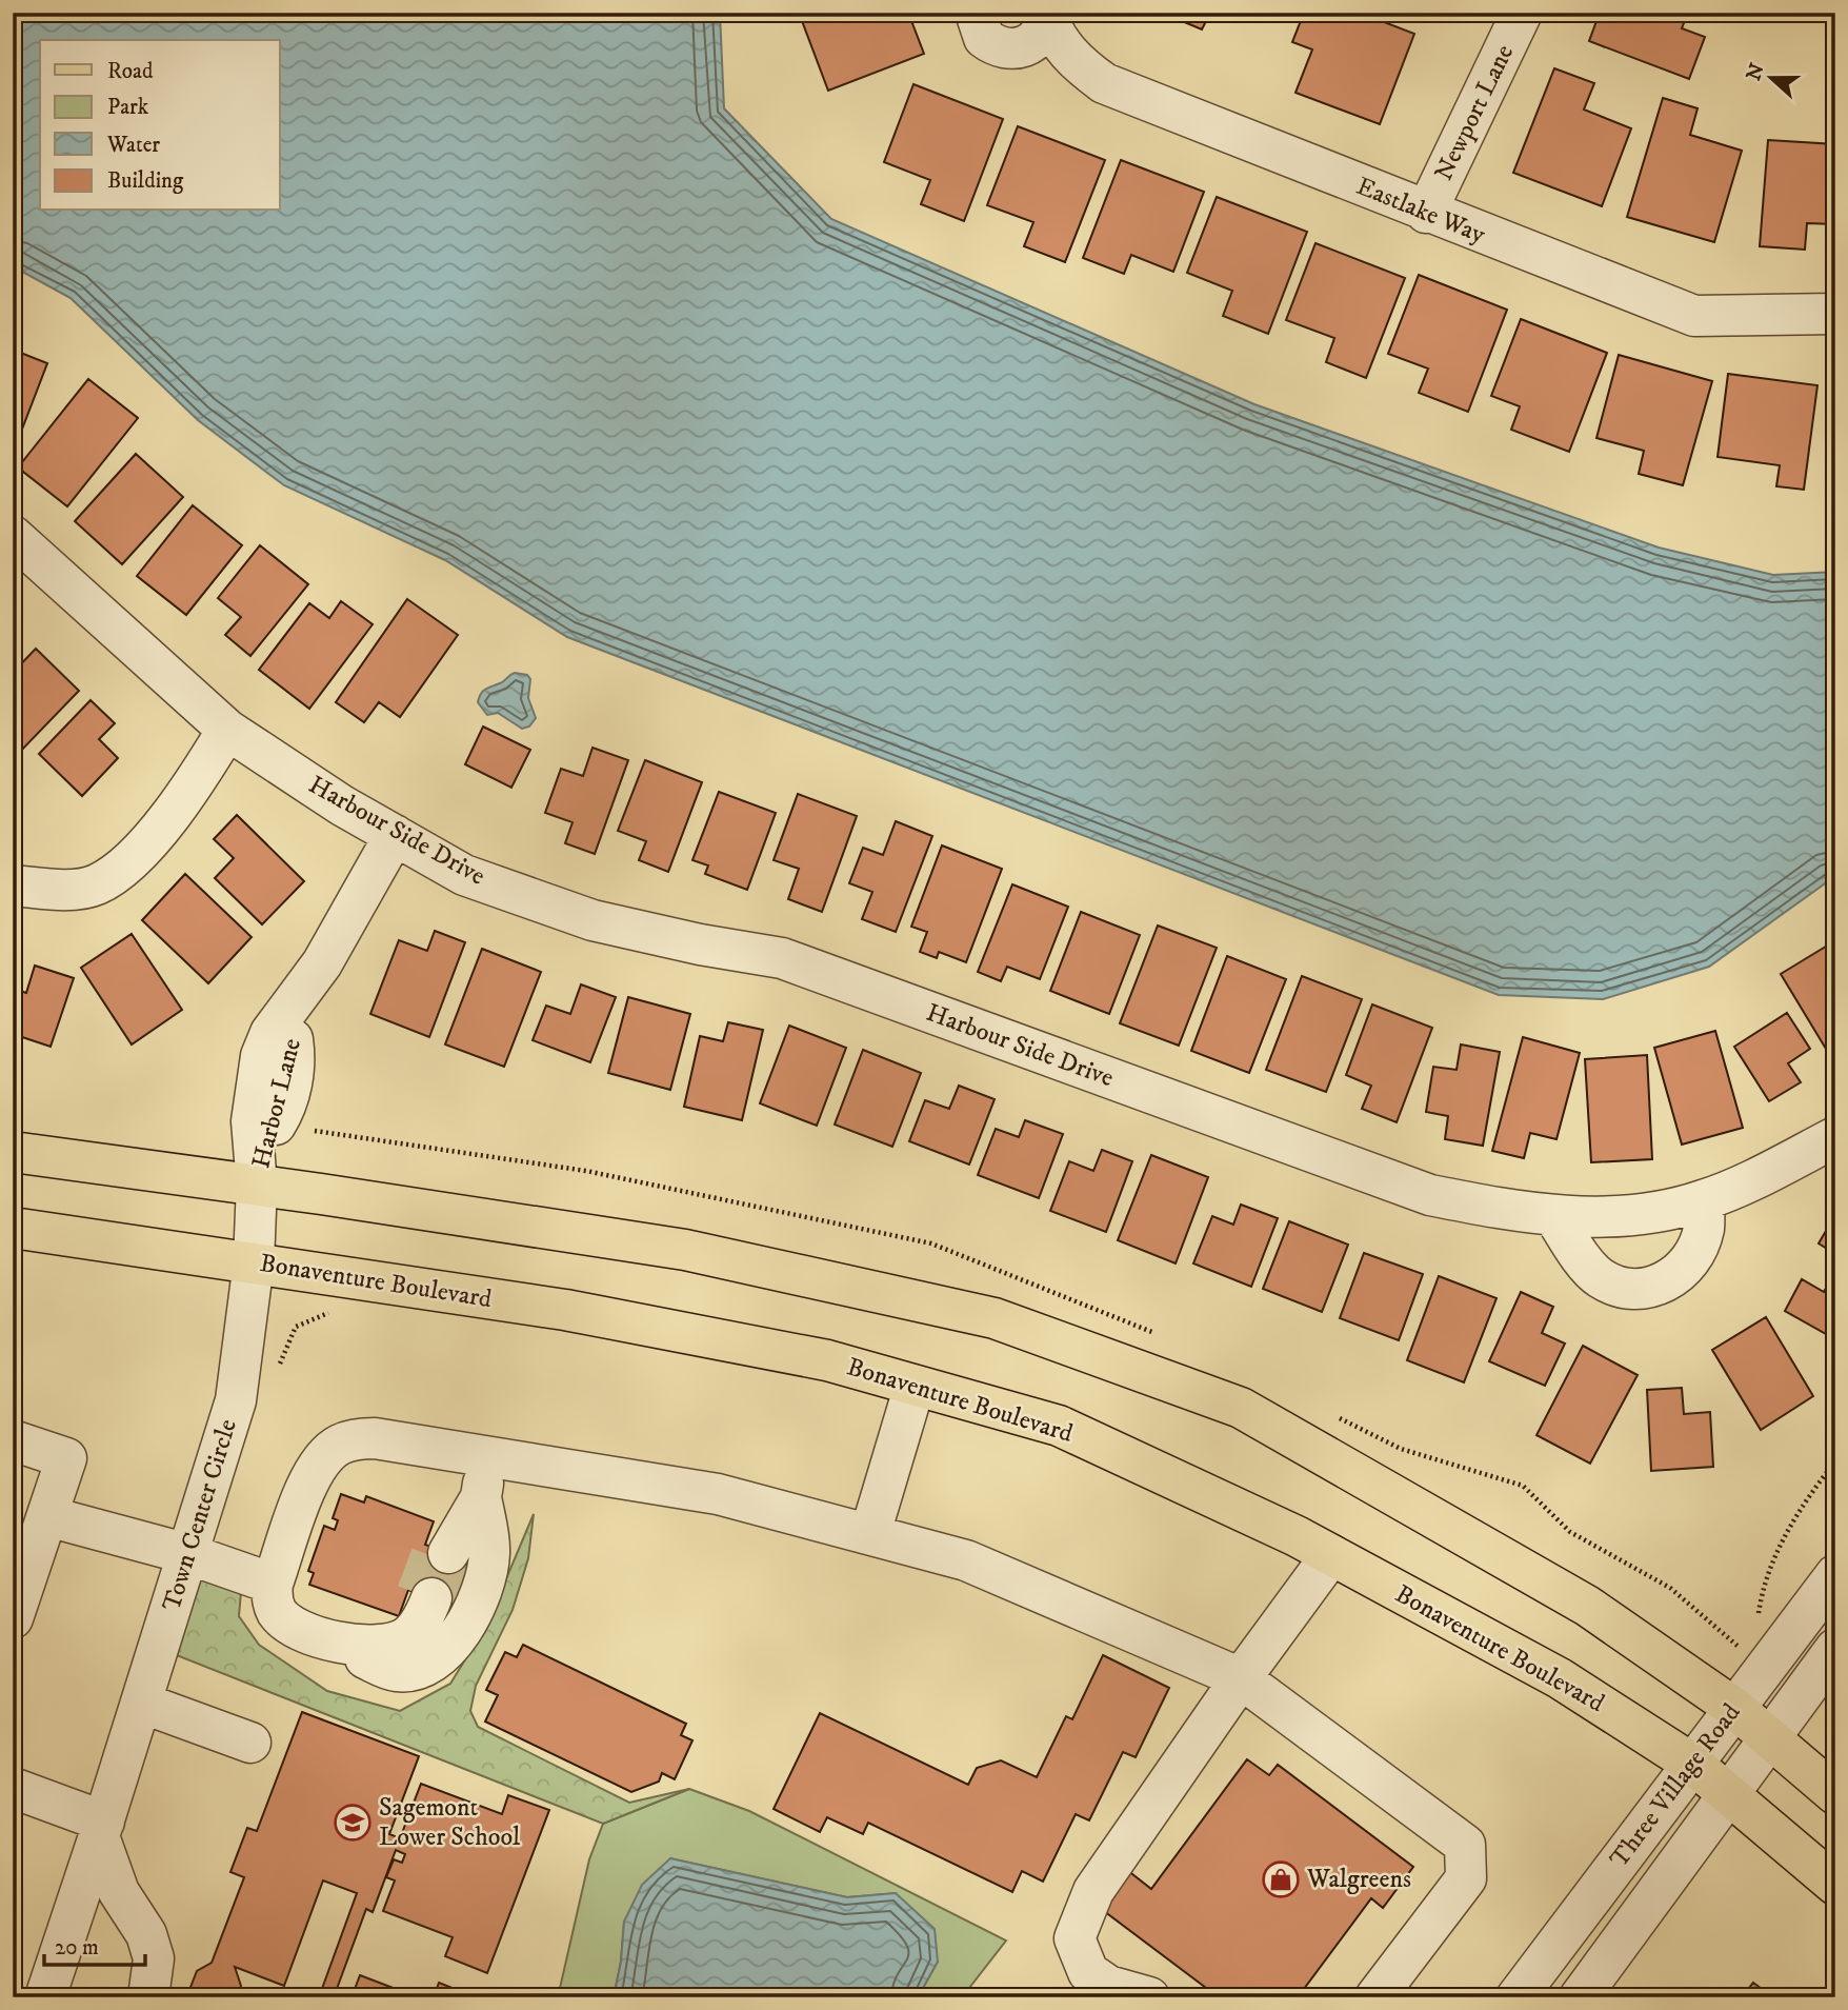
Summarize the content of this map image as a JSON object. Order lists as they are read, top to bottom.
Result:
{
  "streets": {
    "main road": ["Bonaventure Boulevard"],
    "street": [
      "Newport Lane",
      "Eastlake Way",
      "Harbour Side Drive",
      "Harbor Lane",
      "Town Center Circle",
      "Three Village Road"
    ]
  },
  "crossings": [
    ["Newport Lane", "Eastlake Way"],
    ["Harbour Side Drive", "Harbor Lane"],
    ["Harbor Lane", "Town Center Circle"],
    ["Bonaventure Boulevard", "Town Center Circle"],
    ["Bonaventure Boulevard", "Three Village Road"]
  ],
  "places": {
    "school or university": ["Sagemont Lower School"],
    "shop": ["Walgreens"]
  },
  "legend": [
    "Road",
    "Park",
    "Water",
    "Building"
  ],
  "scale_bar": "20 m",
  "north": "left"
}
